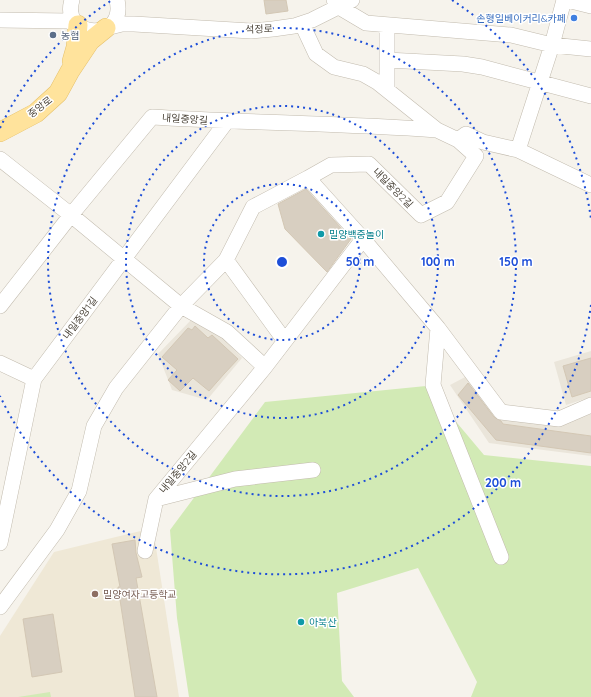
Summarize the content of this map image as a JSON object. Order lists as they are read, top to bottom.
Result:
{
  "streets": {
    "main road": ["중앙로"],
    "street": [
      "석정로",
      "내일중앙길",
      "내일중앙2길",
      "내일중앙1길"
    ]
  },
  "crossings": [
    ["내일중앙길", "내일중앙2길"],
    ["내일중앙길", "내일중앙1길"]
  ],
  "places": [
    "손형일베이커리&카페",
    "농협",
    "밀양백중놀이",
    "밀양여자고등학교",
    "아북산"
  ],
  "rings": [
    "50 m",
    "100 m",
    "150 m",
    "200 m"
  ]
}
